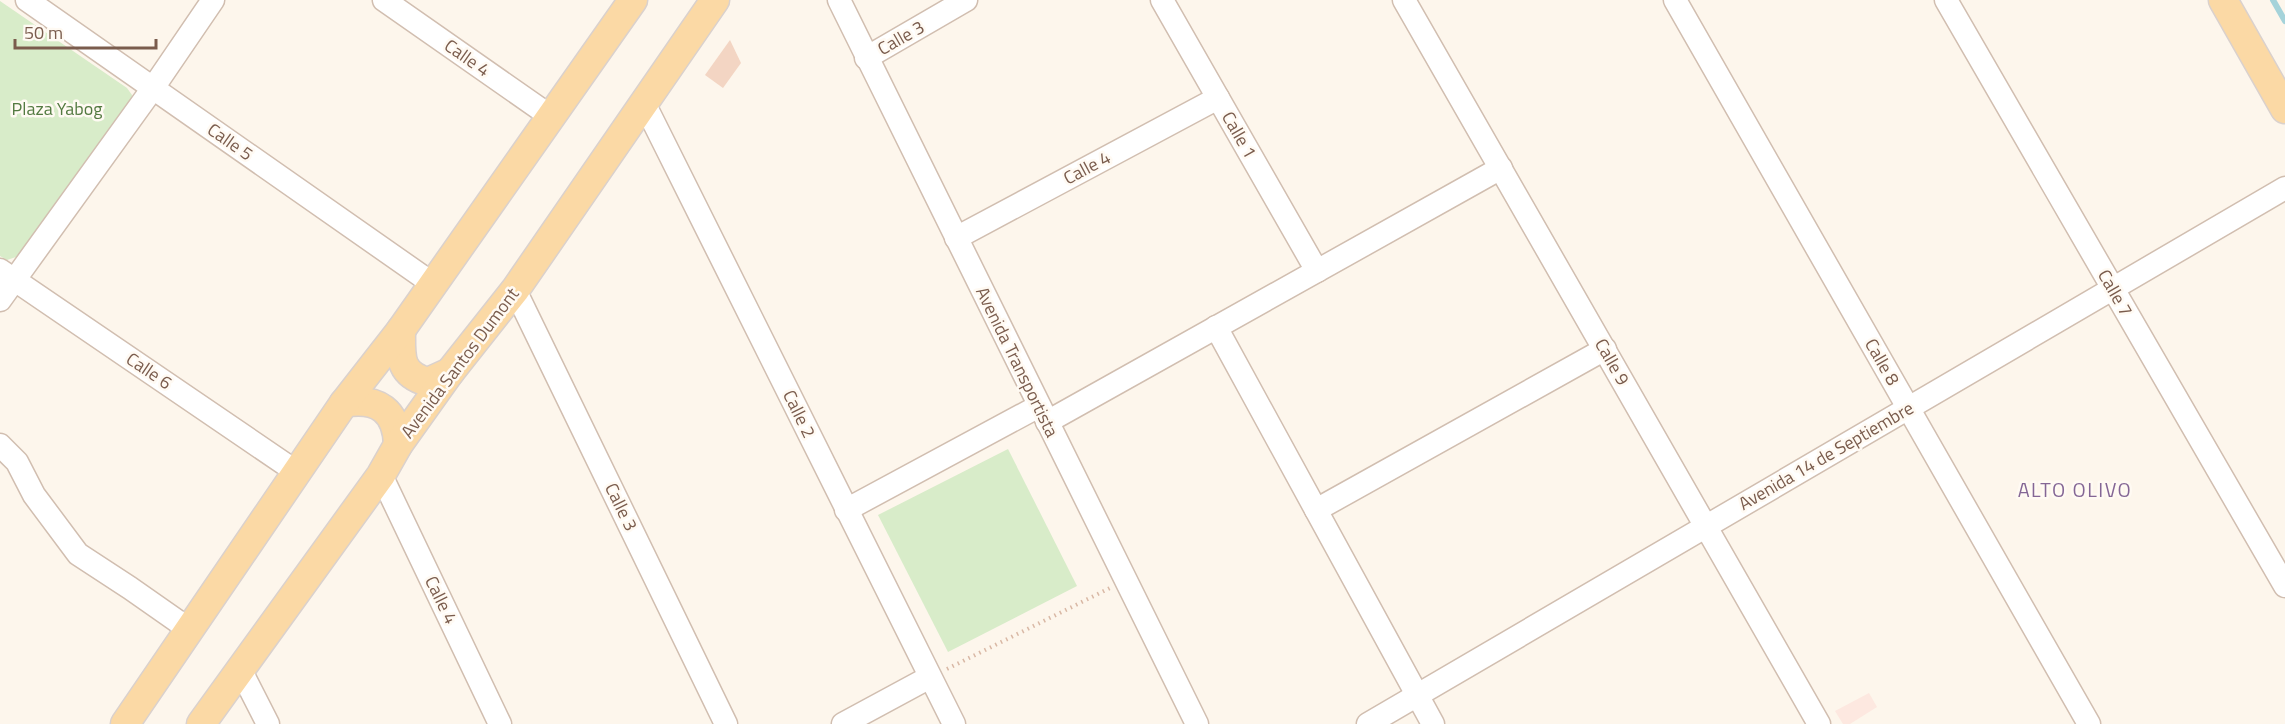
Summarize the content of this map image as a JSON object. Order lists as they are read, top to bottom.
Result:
{
  "streets": {
    "main road": ["Avenida Santos Dumont"],
    "street": [
      "Calle 3",
      "Calle 4",
      "Calle 1",
      "Calle 5",
      "Calle 7",
      "Avenida Transportista",
      "Calle 9",
      "Calle 8",
      "Calle 6",
      "Calle 2",
      "Avenida 14 de Septiembre"
    ]
  },
  "crossings": [
    ["Calle 3", "Avenida Transportista"],
    ["Calle 3", "Avenida Santos Dumont"],
    ["Calle 4", "Calle 1"],
    ["Calle 4", "Avenida Transportista"],
    ["Calle 4", "Avenida Santos Dumont"],
    ["Calle 7", "Avenida 14 de Septiembre"],
    ["Calle 9", "Avenida 14 de Septiembre"],
    ["Calle 8", "Avenida 14 de Septiembre"],
    ["Avenida Santos Dumont", "Calle 2"]
  ],
  "districts": ["ALTO OLIVO"],
  "parks": ["Plaza Yabog"],
  "scale_bar": "50 m"
}
